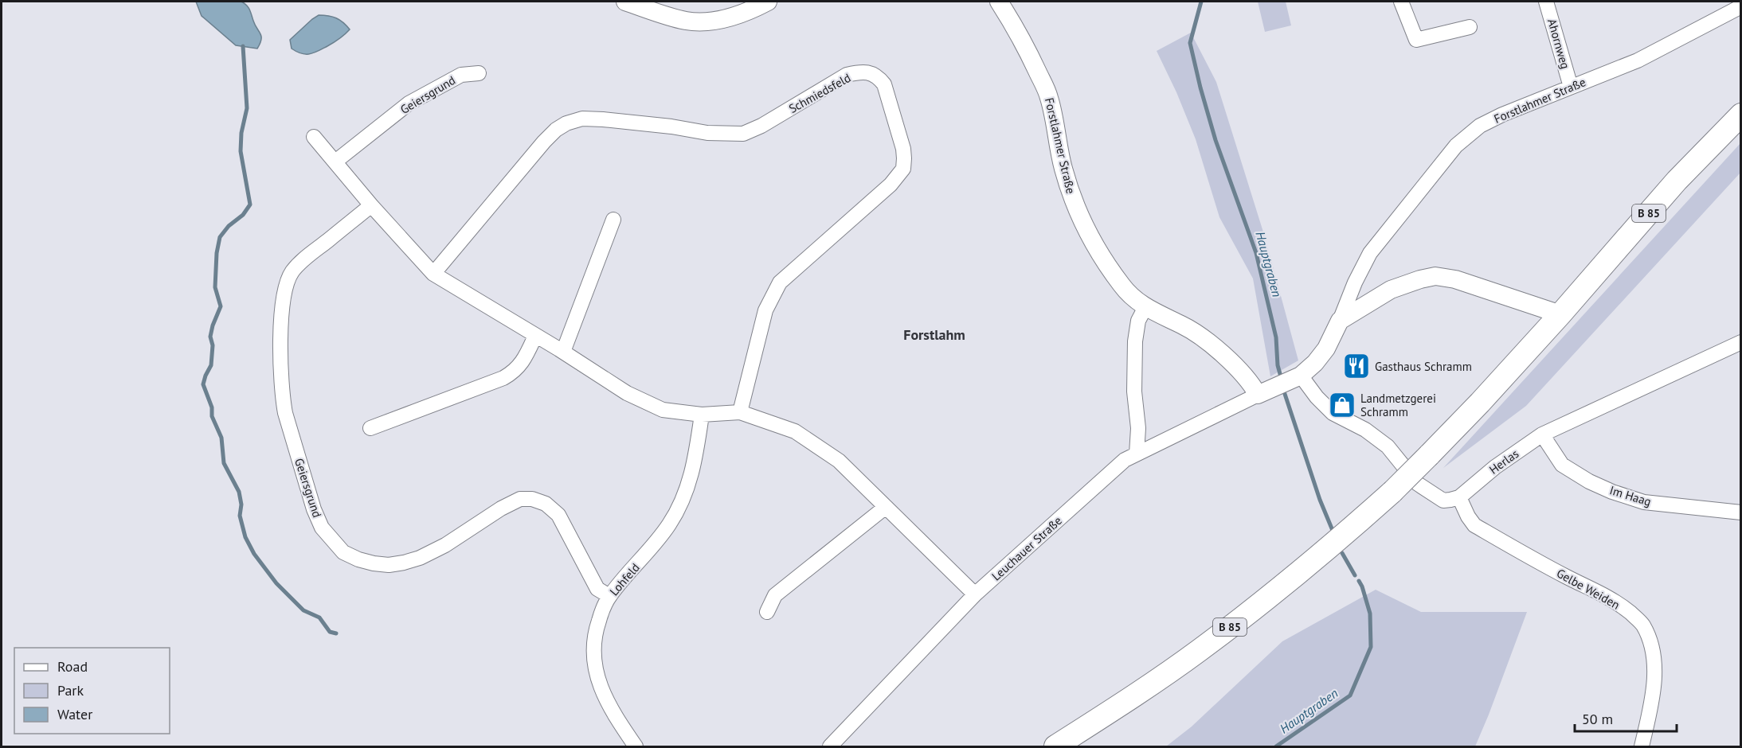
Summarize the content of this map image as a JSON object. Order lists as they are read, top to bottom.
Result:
{
  "streets": {
    "main road": ["B 85"],
    "street": [
      "Ahornweg",
      "Schmiedsfeld",
      "Geiersgrund",
      "Forstlahmer Straße",
      "Herlas",
      "Im Haag",
      "Leuchauer Straße",
      "Lohfeld",
      "Gelbe Weiden"
    ]
  },
  "crossings": [
    ["Ahornweg", "Forstlahmer Straße"],
    ["Geiersgrund", "Lohfeld"],
    ["Forstlahmer Straße", "Leuchauer Straße"],
    ["Herlas", "Im Haag"],
    ["Herlas", "Gelbe Weiden"]
  ],
  "districts": ["Forstlahm"],
  "water": ["Hauptgraben"],
  "places": {
    "restaurant": ["Gasthaus Schramm"],
    "shop": ["Landmetzgerei Schramm"]
  },
  "legend": ["Road", "Park", "Water"],
  "scale_bar": "50 m"
}
